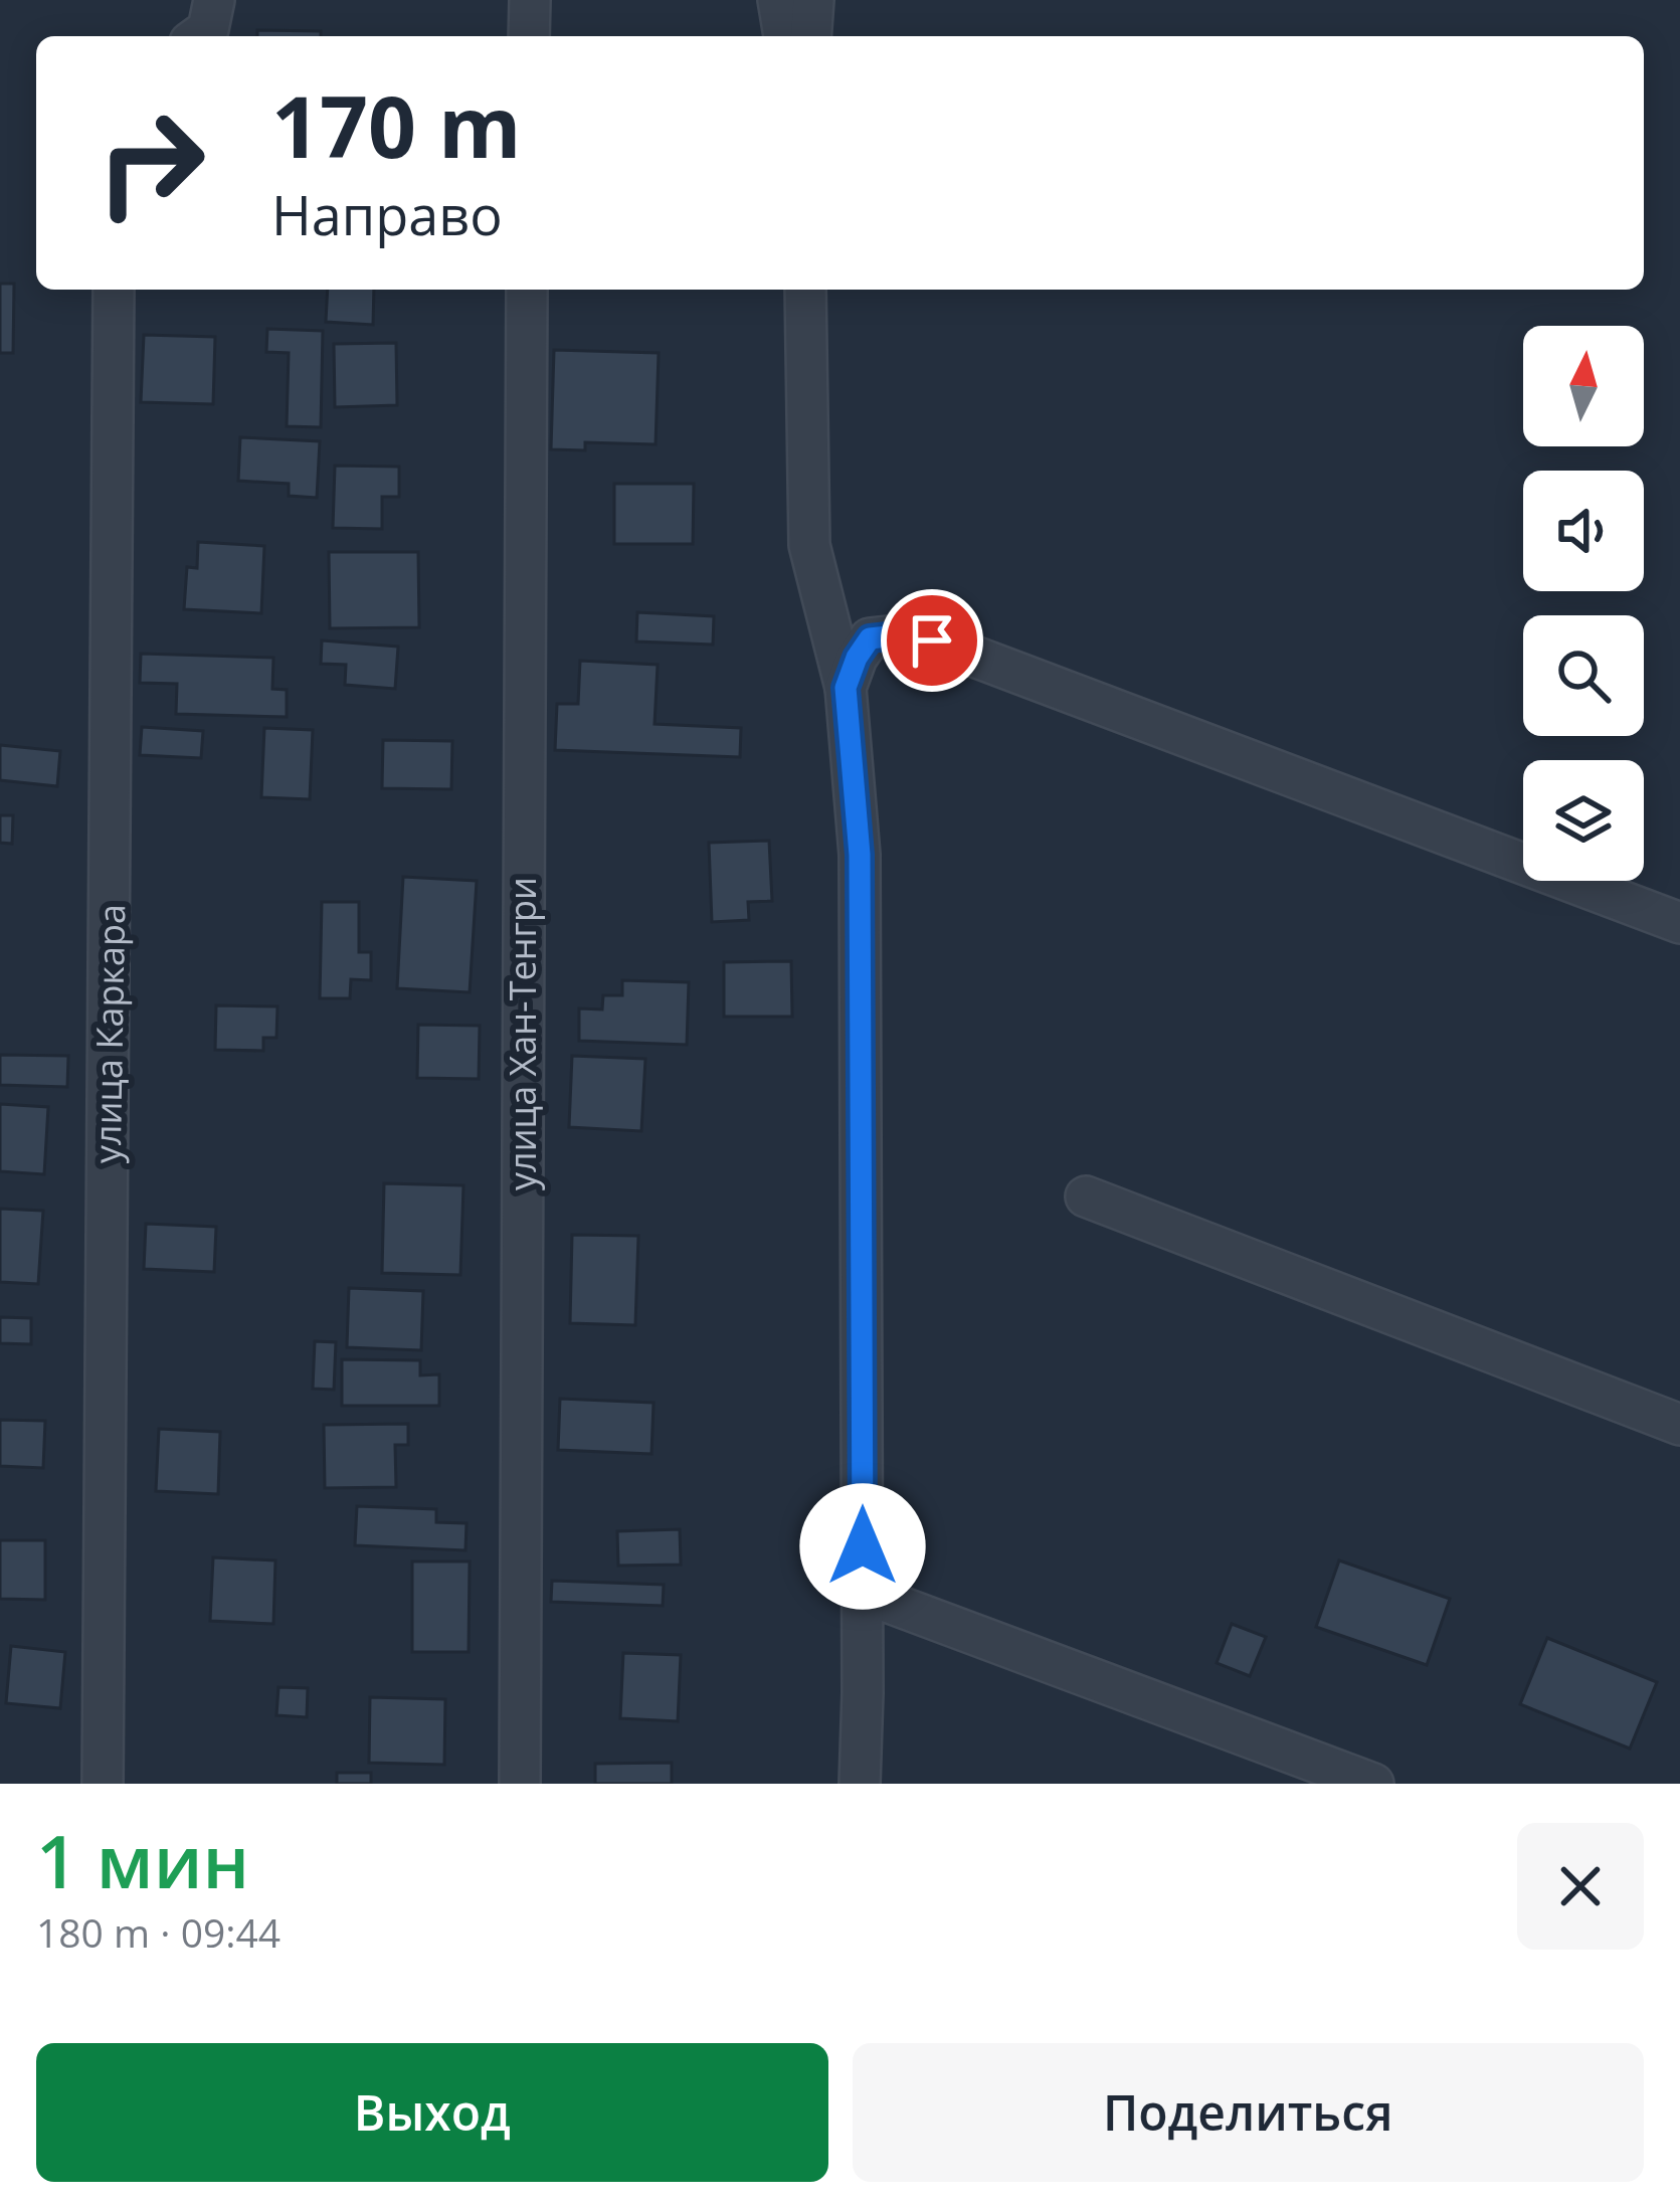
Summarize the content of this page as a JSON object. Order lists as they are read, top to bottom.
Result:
{
  "streets": {
    "street": ["улица Каркара", "улица Хан-Тенгри"]
  },
  "north": "top",
  "page": {
    "turn": ["170 m", "Направо"],
    "heading": ["1 мин", "180 m · 09:44"],
    "buttons": ["Выход", "Поделиться"]
  }
}
